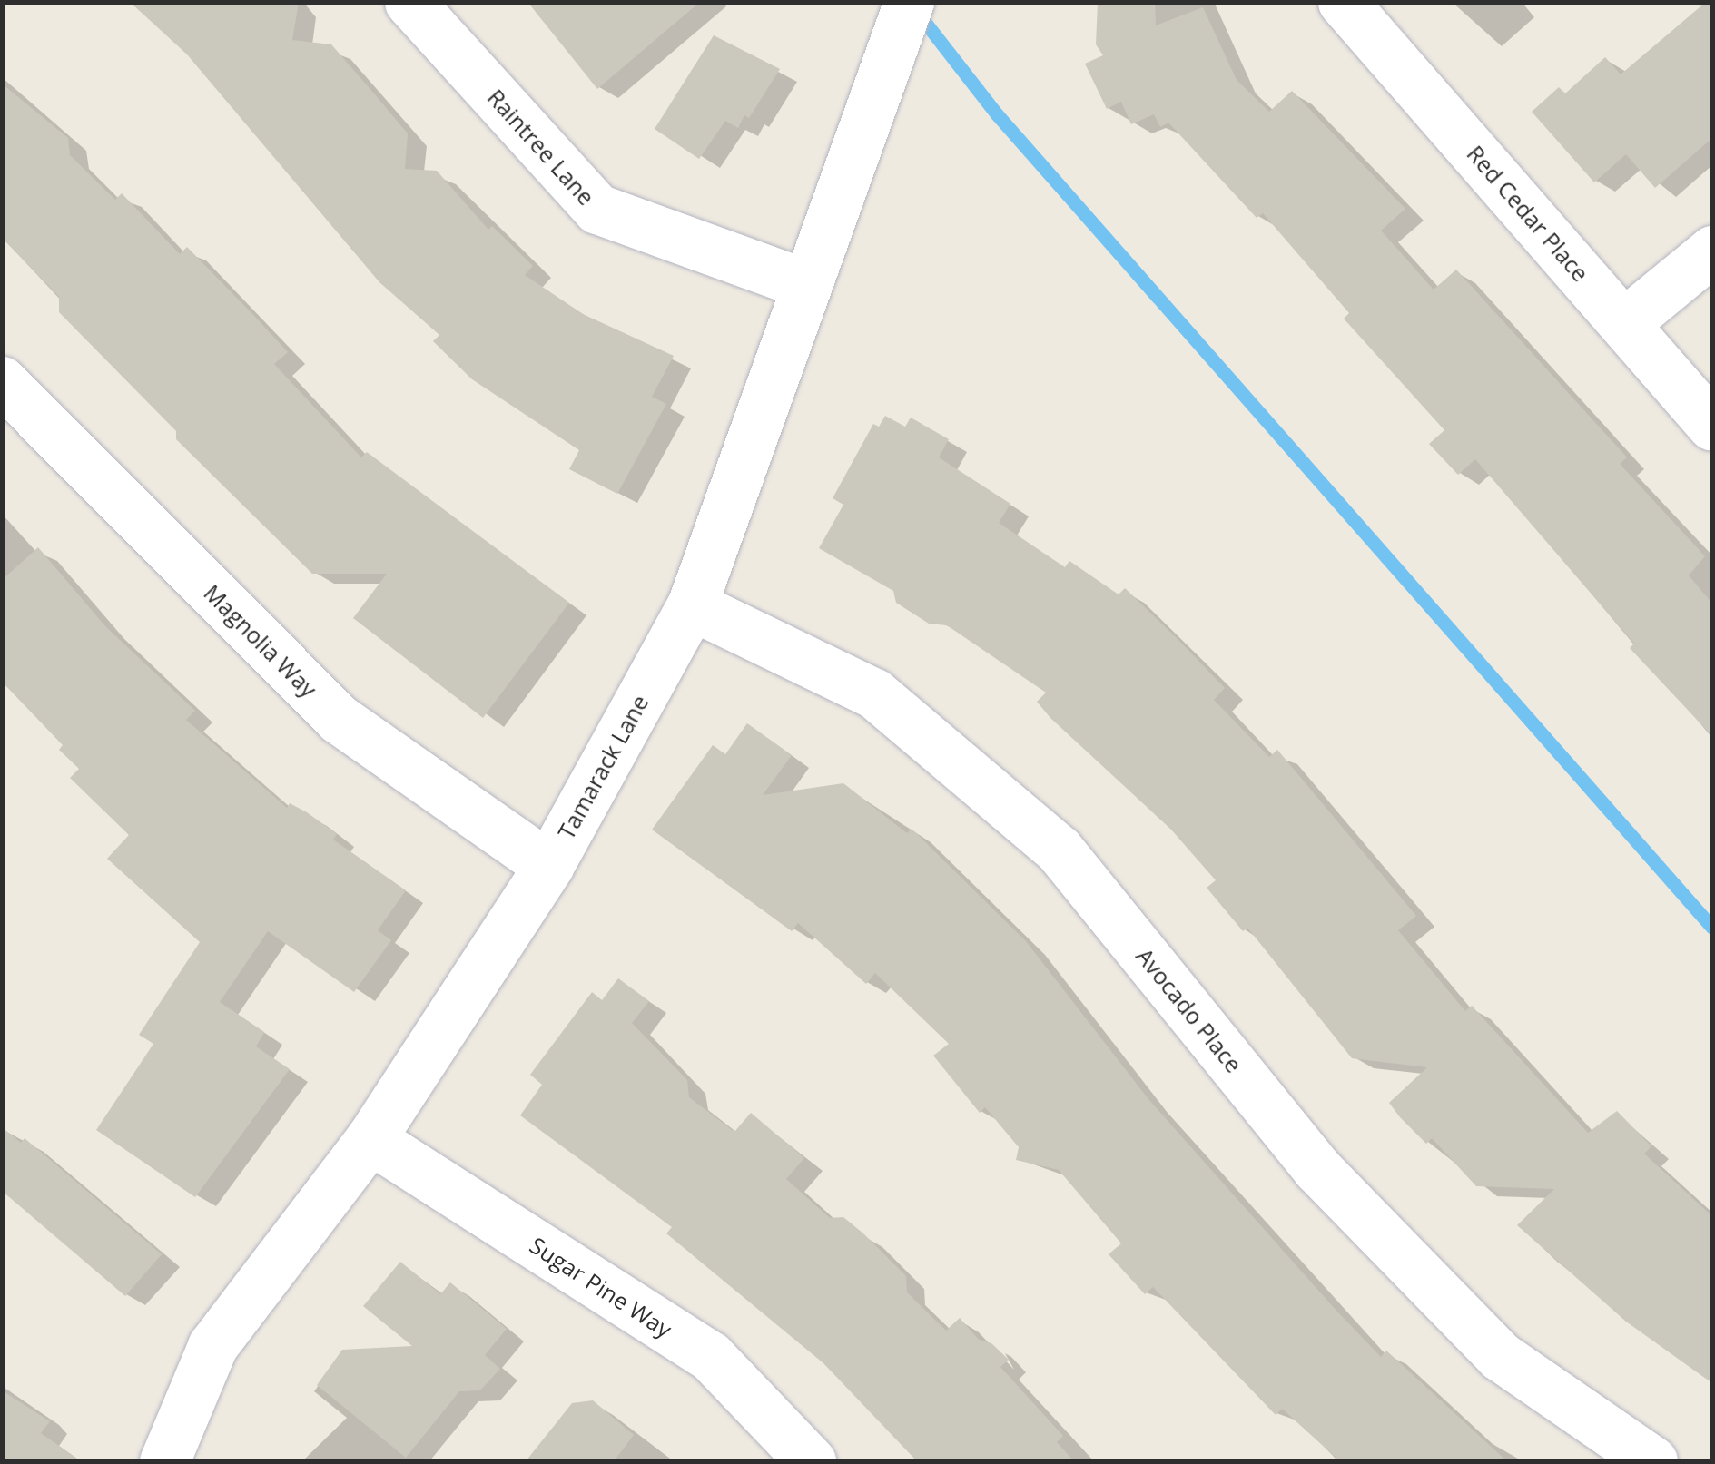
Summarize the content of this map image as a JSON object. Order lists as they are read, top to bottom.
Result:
{
  "streets": {
    "street": [
      "Raintree Lane",
      "Red Cedar Place",
      "Magnolia Way",
      "Tamarack Lane",
      "Avocado Place",
      "Sugar Pine Way"
    ]
  },
  "crossings": [
    ["Raintree Lane", "Tamarack Lane"],
    ["Magnolia Way", "Tamarack Lane"],
    ["Tamarack Lane", "Avocado Place"],
    ["Tamarack Lane", "Sugar Pine Way"]
  ]
}
